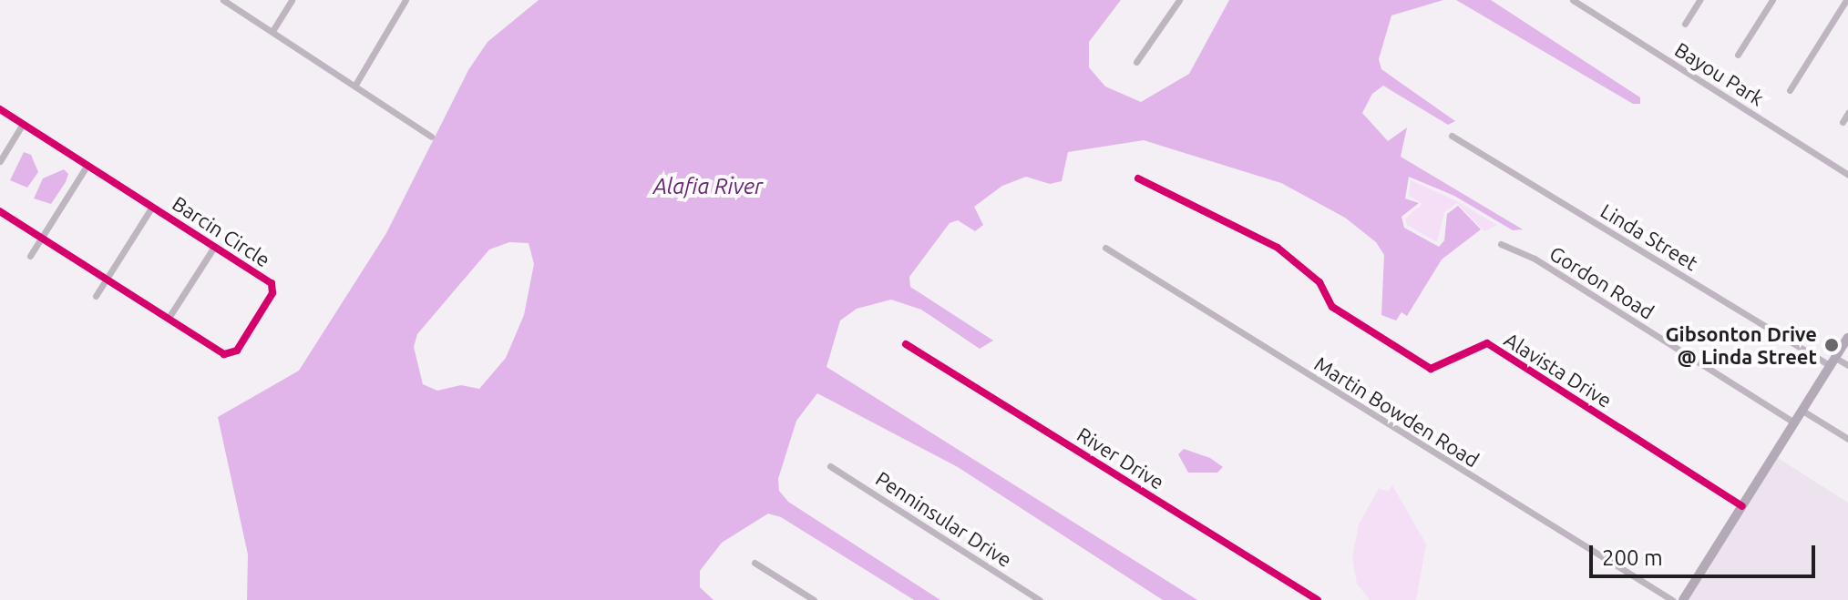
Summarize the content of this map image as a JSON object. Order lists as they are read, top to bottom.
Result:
{
  "streets": {
    "street": [
      "Bayou Park",
      "Barcin Circle",
      "Linda Street",
      "Gordon Road",
      "Alavista Drive",
      "Martin Bowden Road",
      "River Drive",
      "Penninsular Drive"
    ]
  },
  "water": ["Alafia River"],
  "places": ["Gibsonton Drive @ Linda Street"],
  "scale_bar": "200 m"
}
